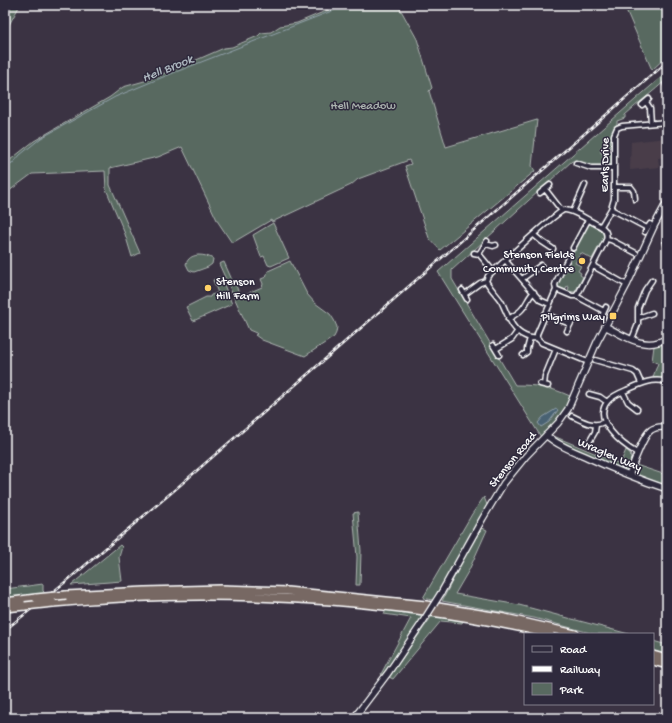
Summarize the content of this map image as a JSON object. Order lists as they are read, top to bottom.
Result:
{
  "streets": {
    "street": ["Earls Drive", "Wragley Way", "Stenson Road"]
  },
  "crossings": [
    ["Wragley Way", "Stenson Road"]
  ],
  "water": ["Hell Brook"],
  "parks": ["Hell Meadow"],
  "places": {
    "other": ["Stenson Fields Community Centre", "Stenson Hill Farm"],
    "transit": ["Pilgrims Way"]
  },
  "legend": ["Road", "Railway", "Park"]
}
